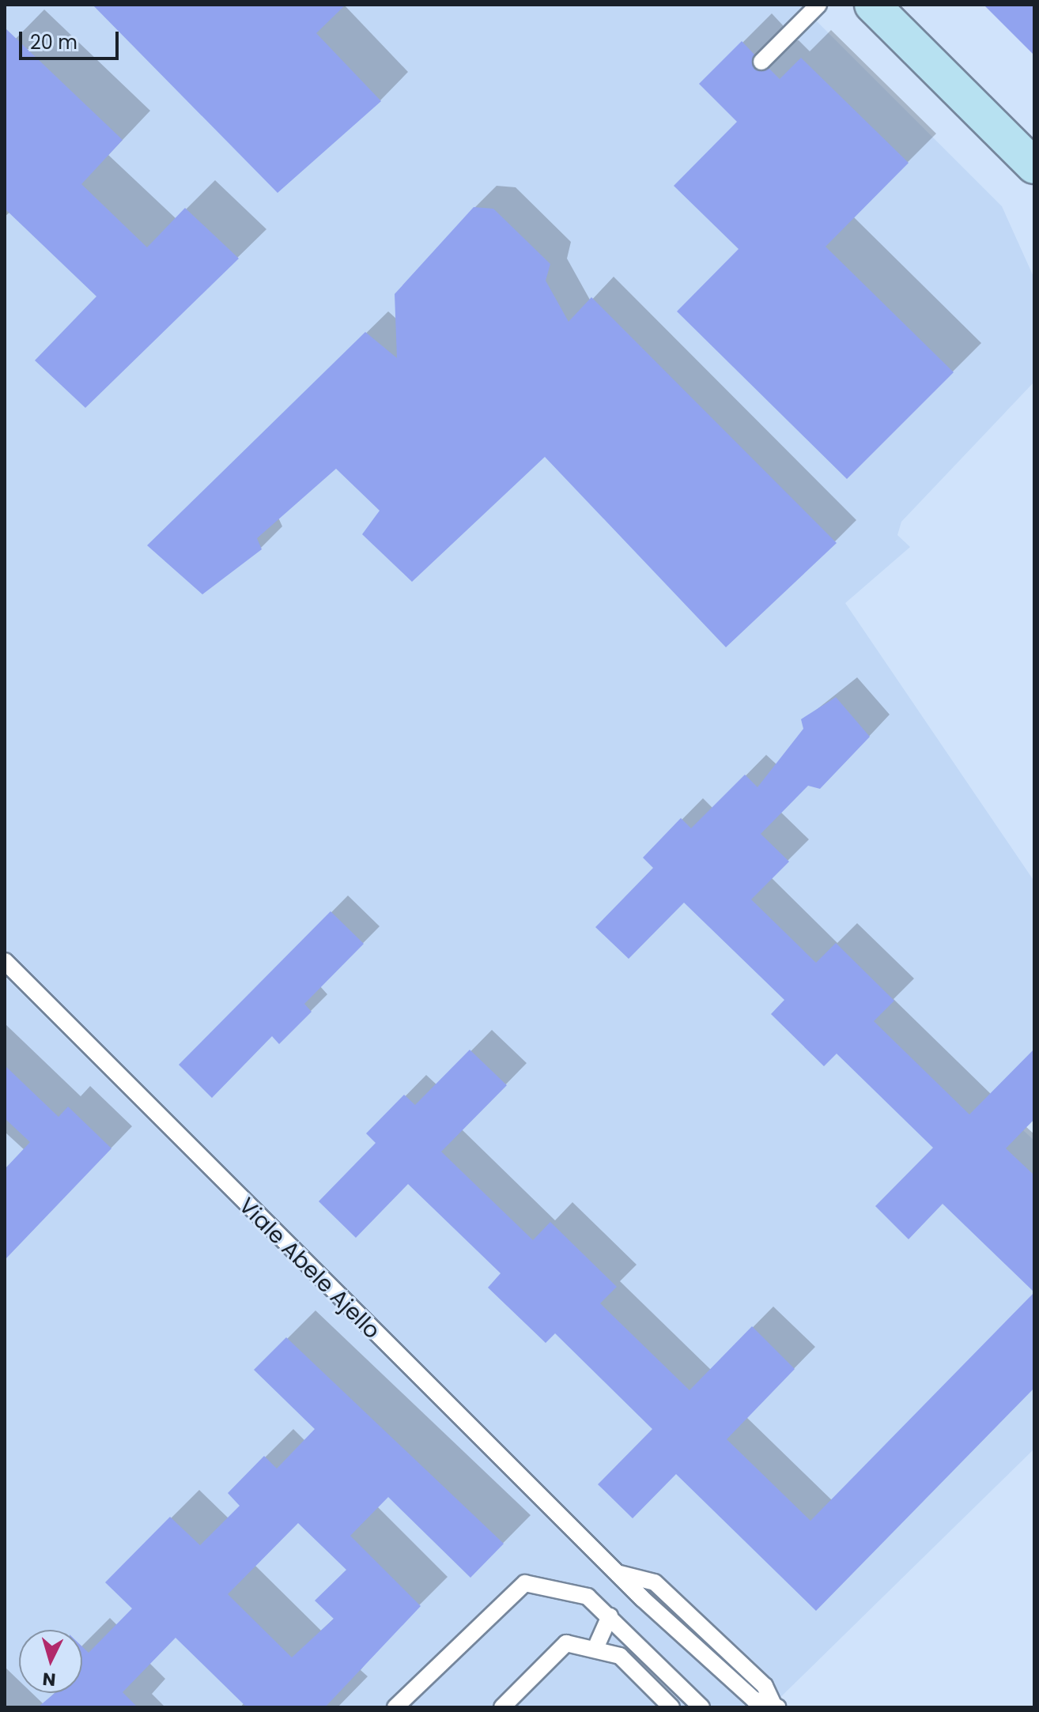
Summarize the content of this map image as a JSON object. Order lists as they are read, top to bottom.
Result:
{
  "streets": {
    "lane": ["Viale Abele Ajello"]
  },
  "scale_bar": "20 m",
  "north": "bottom"
}
